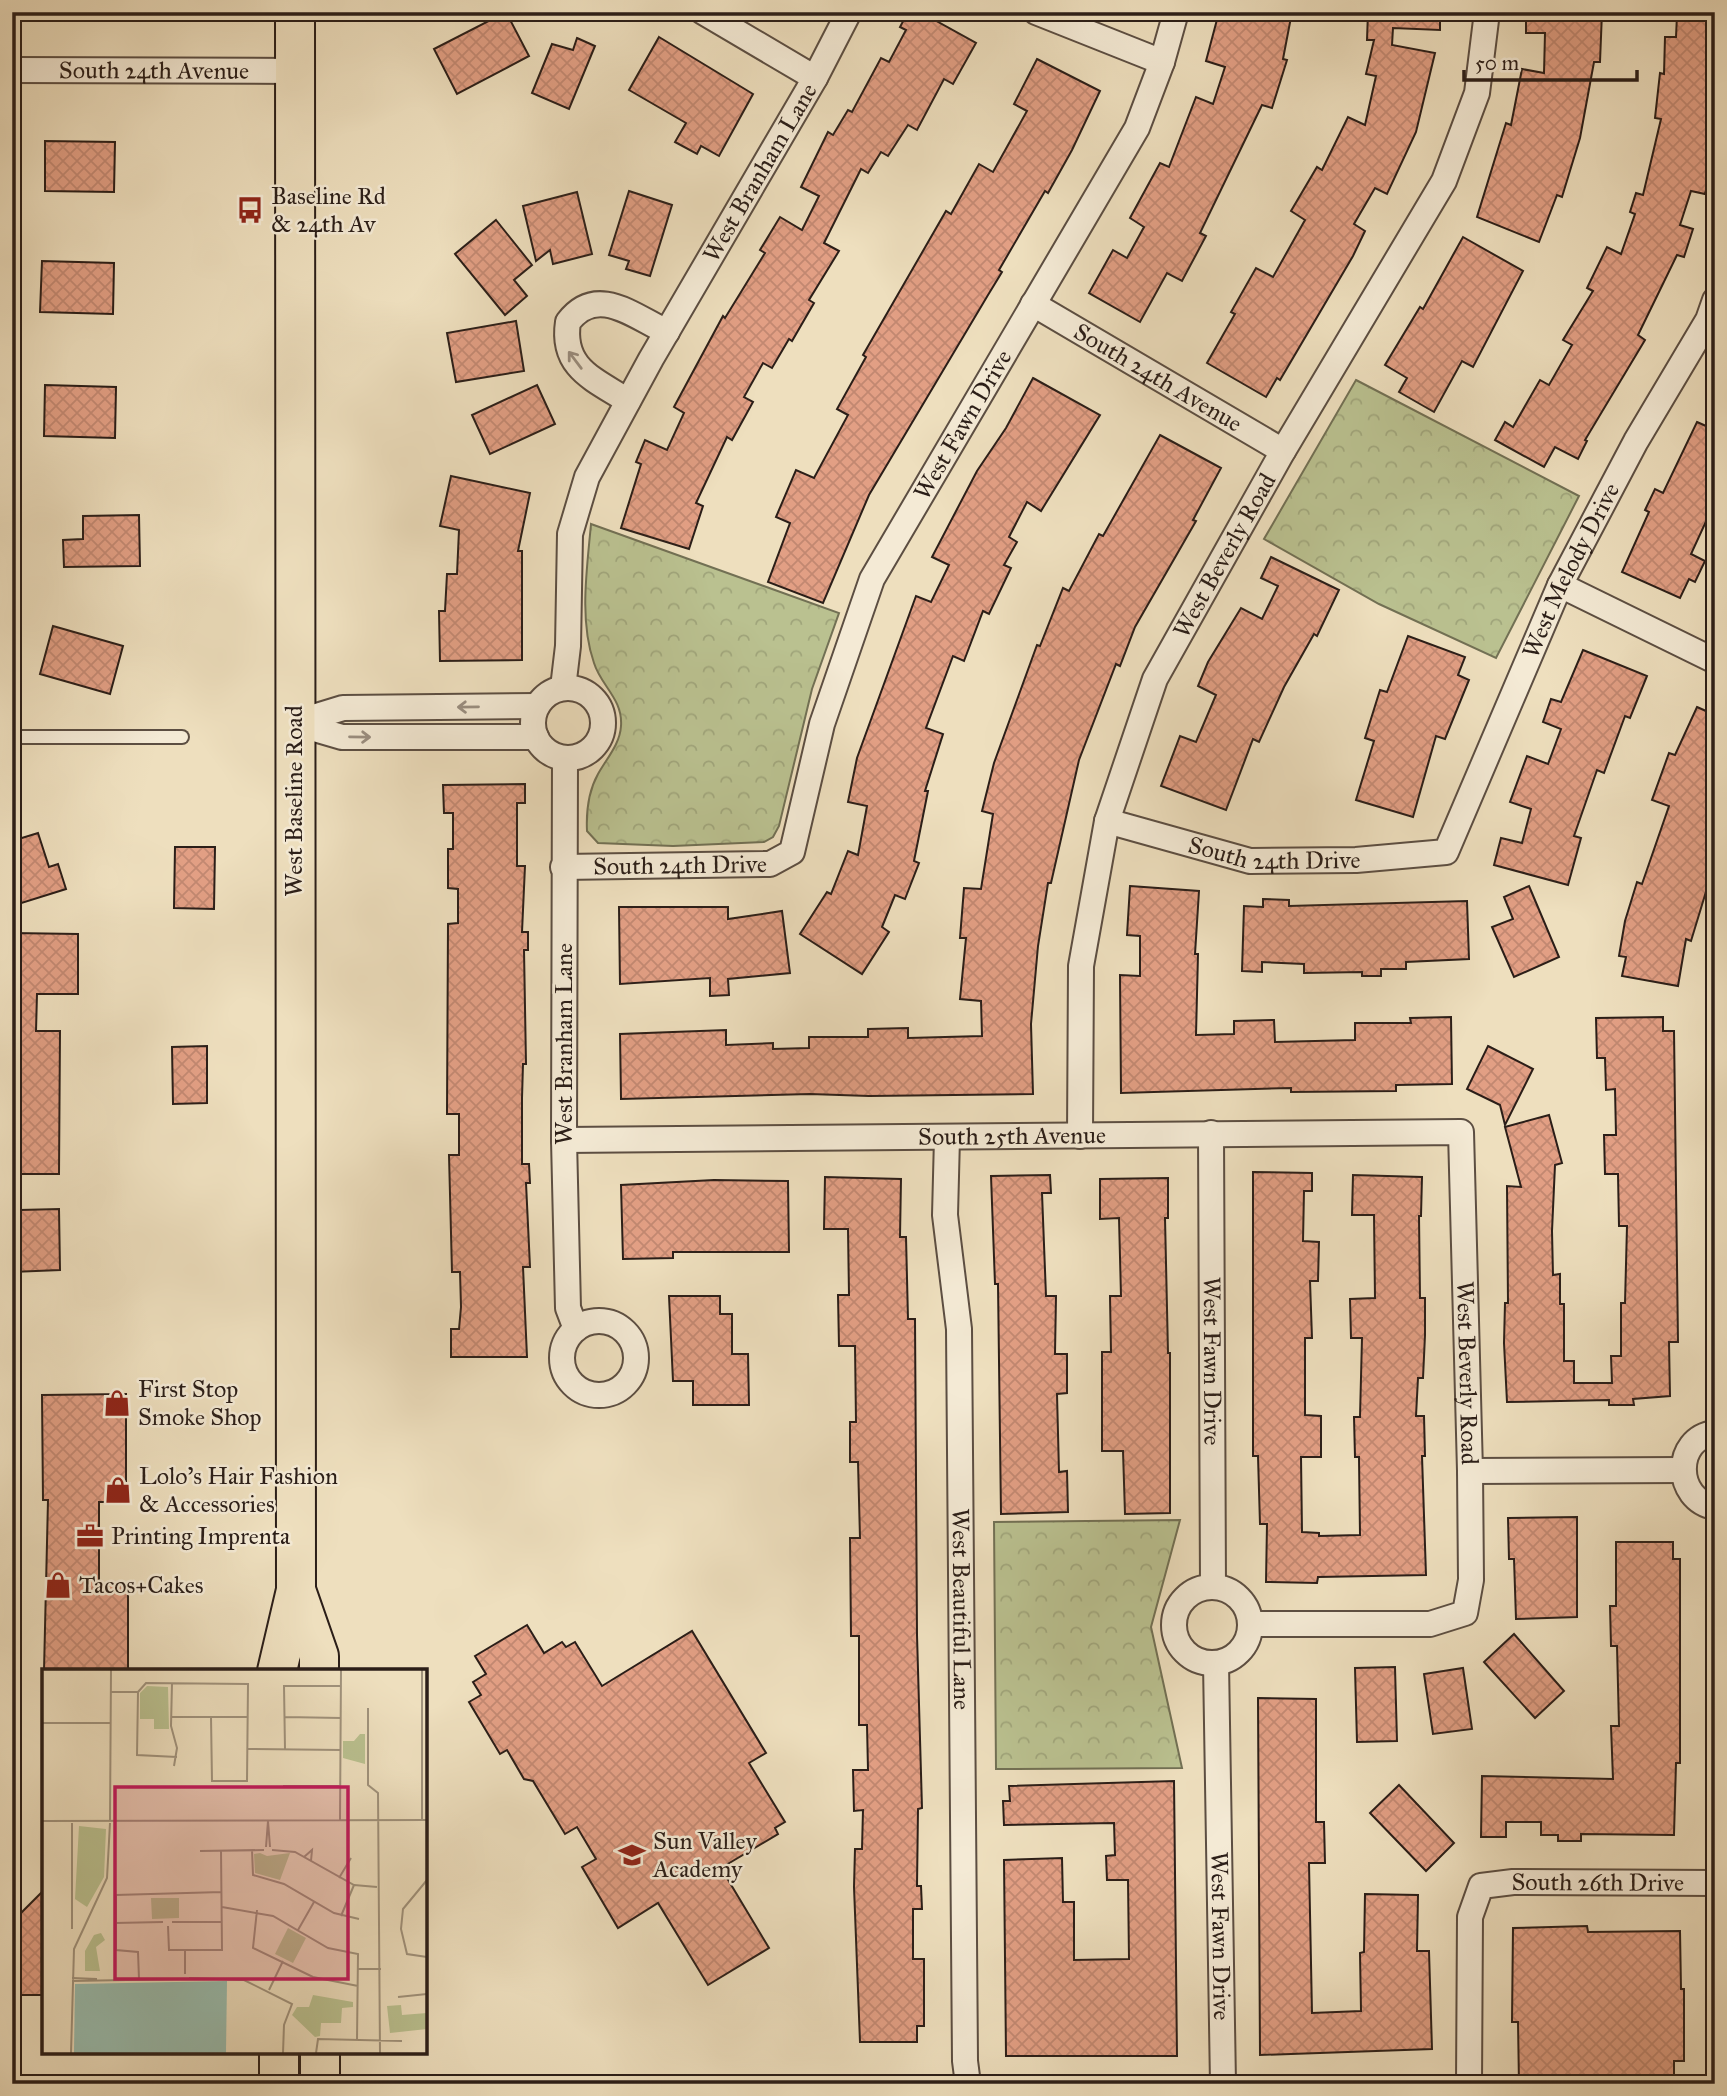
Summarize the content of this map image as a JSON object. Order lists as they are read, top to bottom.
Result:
{
  "streets": {
    "main road": ["West Baseline Road"],
    "street": [
      "South 24th Avenue",
      "West Branham Lane",
      "West Fawn Drive",
      "West Beverly Road",
      "West Melody Drive",
      "South 24th Drive",
      "South 25th Avenue",
      "West Beautiful Lane",
      "South 26th Drive"
    ]
  },
  "crossings": [
    ["South 24th Avenue", "West Fawn Drive"],
    ["South 24th Avenue", "West Beverly Road"],
    ["South 24th Avenue", "West Baseline Road"],
    ["West Branham Lane", "South 24th Drive"],
    ["West Branham Lane", "South 25th Avenue"],
    ["West Fawn Drive", "West Beverly Road"],
    ["West Fawn Drive", "South 24th Drive"],
    ["West Fawn Drive", "South 25th Avenue"],
    ["West Beverly Road", "South 24th Drive"],
    ["West Beverly Road", "South 25th Avenue"],
    ["West Melody Drive", "South 24th Drive"],
    ["South 25th Avenue", "West Beautiful Lane"]
  ],
  "places": {
    "bus stop": ["Baseline Rd & 24th Av"],
    "shop": ["First Stop Smoke Shop", "Lolo's Hair Fashion & Accessories", "Tacos+Cakes"],
    "office": ["Printing Imprenta"],
    "school or university": ["Sun Valley Academy"]
  },
  "scale_bar": "50 m"
}
